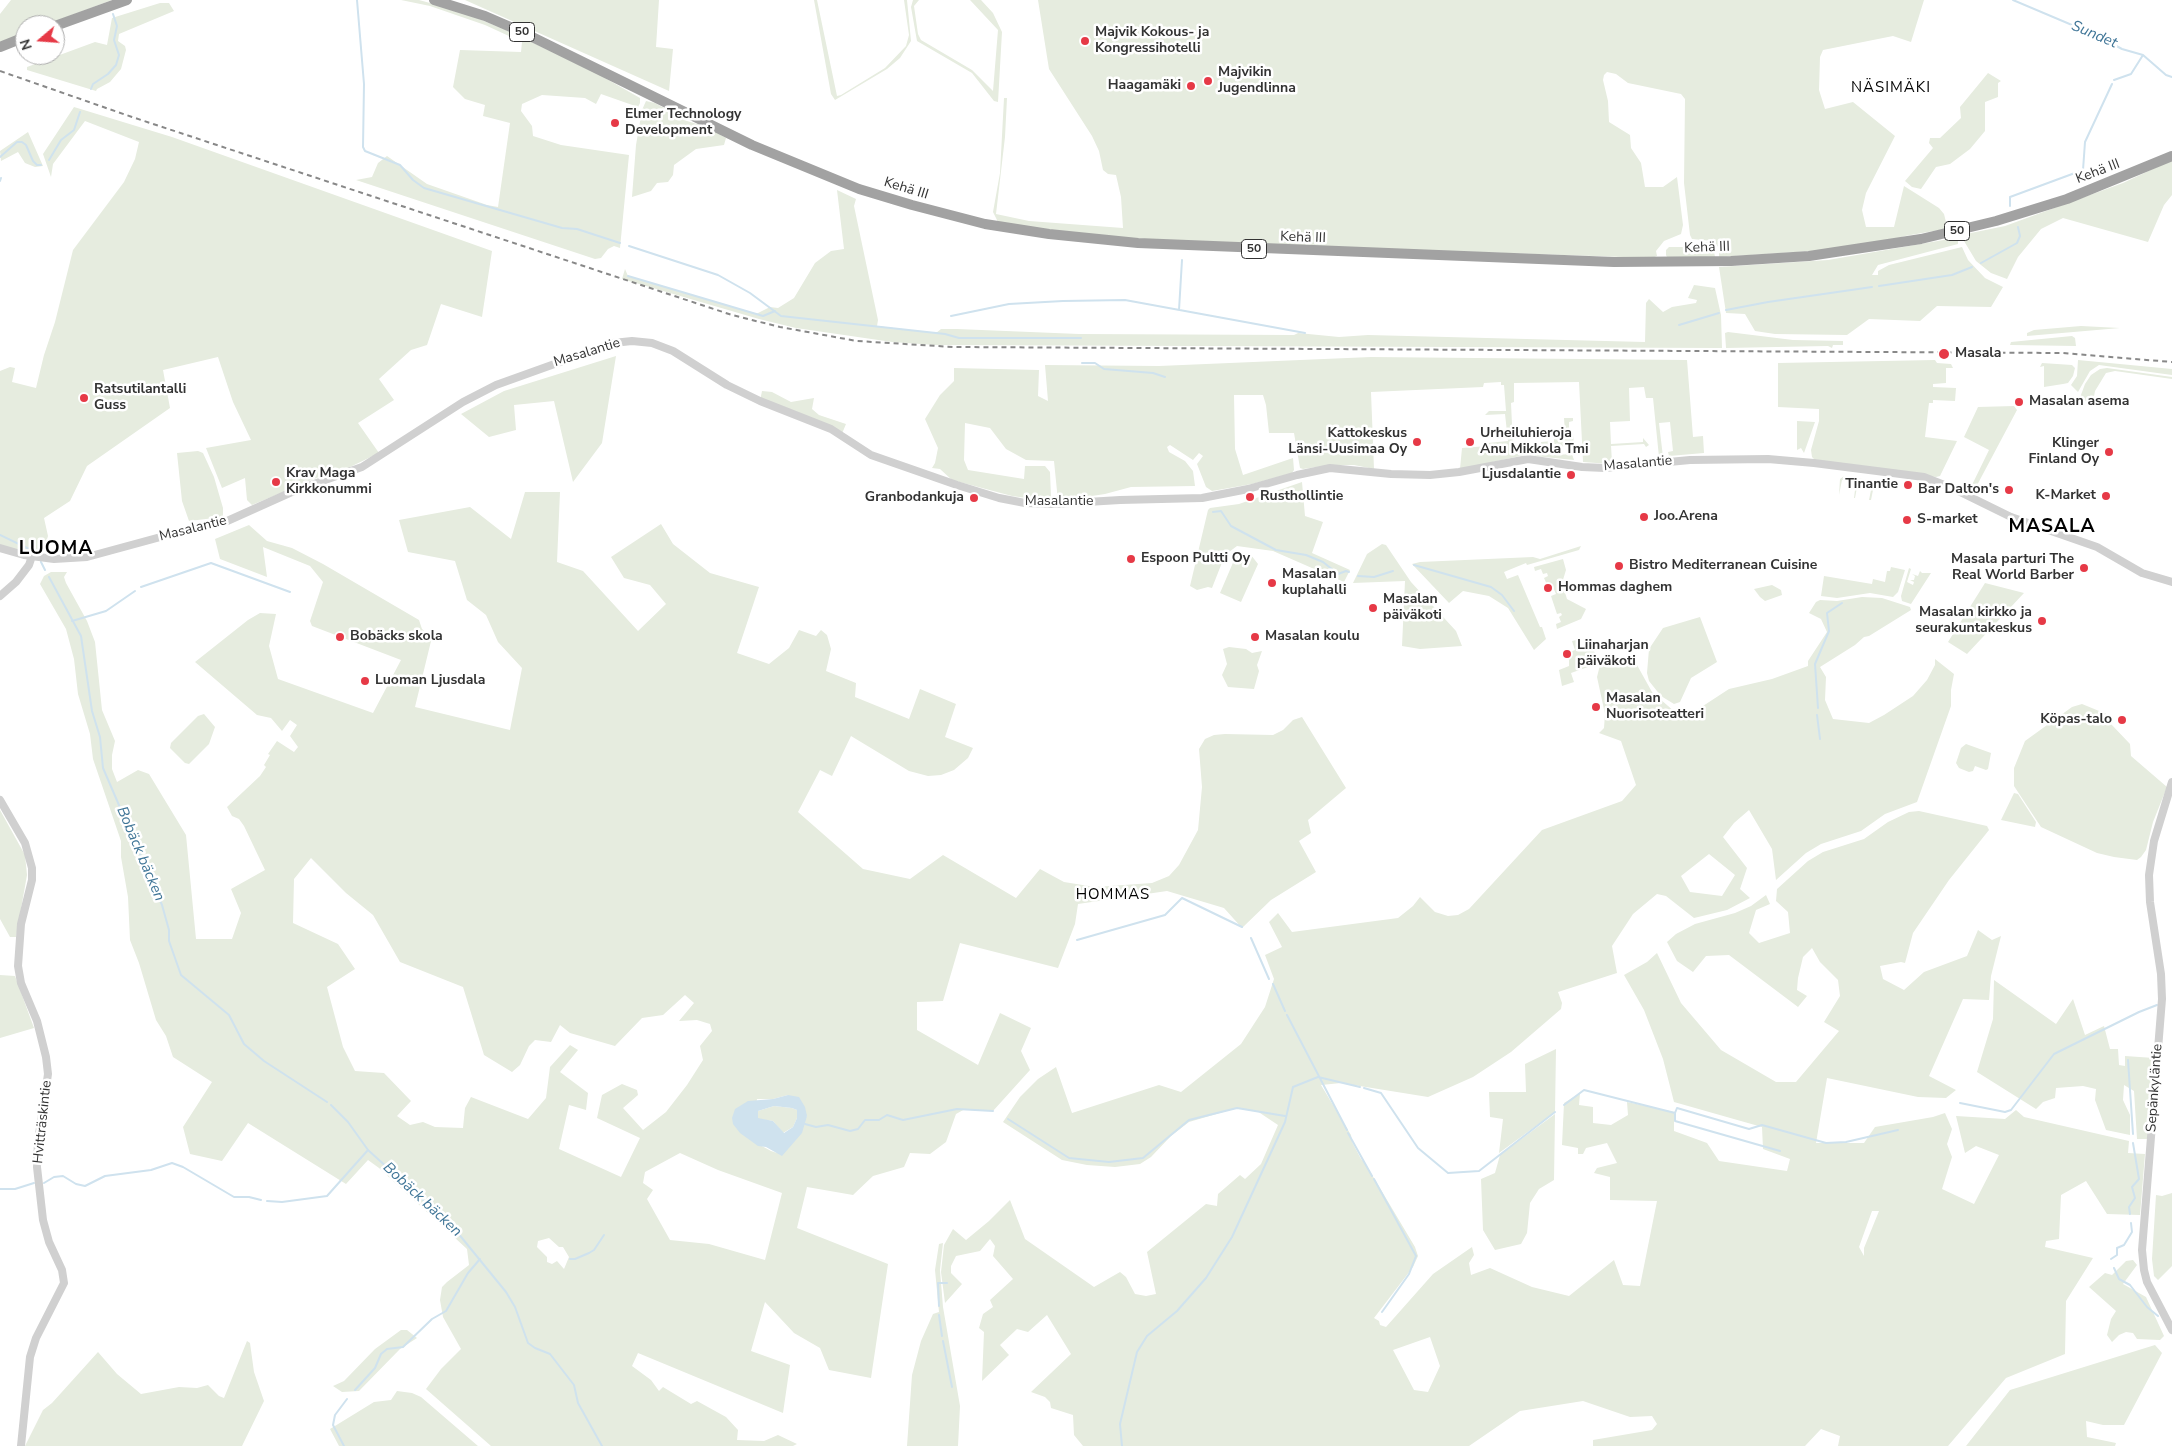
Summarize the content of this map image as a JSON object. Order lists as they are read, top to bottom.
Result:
{
  "streets": {
    "highway": ["50", "Kehä III"],
    "street": ["Masalantie", "Sepänkyläntie", "Hvitträskintie"]
  },
  "districts": [
    "NÄSIMÄKI",
    "MASALA",
    "LUOMA",
    "HOMMAS"
  ],
  "water": ["Sundet", "Bobäck bäcken"],
  "places": [
    "Majvik Kokous- ja Kongressihotelli",
    "Majvikin Jugendlinna",
    "Haagamäki",
    "Elmer Technology Development",
    "Masala",
    "Ratsutilantalli Guss",
    "Masalan asema",
    "Kattokeskus Länsi-Uusimaa Oy",
    "Urheiluhieroja Anu Mikkola Tmi",
    "Klinger Finland Oy",
    "Ljusdalantie",
    "Krav Maga Kirkkonummi",
    "Tinantie",
    "Bar Dalton's",
    "K-Market",
    "Rusthollintie",
    "Granbodankuja",
    "Joo.Arena",
    "S-market",
    "Espoon Pultti Oy",
    "Bistro Mediterranean Cuisine",
    "Masala parturi The Real World Barber",
    "Masalan kuplahalli",
    "Hommas daghem",
    "Masalan päiväkoti",
    "Masalan kirkko ja seurakuntakeskus",
    "Bobäcks skola",
    "Masalan koulu",
    "Liinaharjan päiväkoti",
    "Luoman Ljusdala",
    "Masalan Nuorisoteatteri",
    "Köpas-talo"
  ],
  "north": "left"
}
